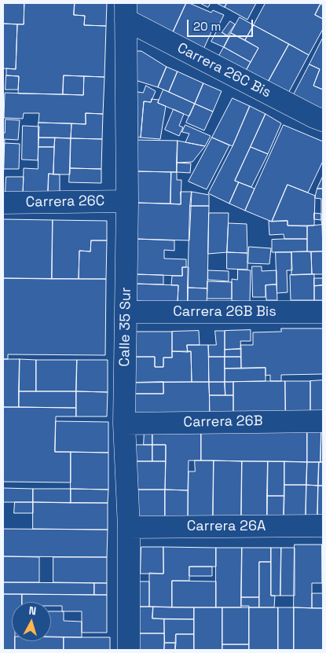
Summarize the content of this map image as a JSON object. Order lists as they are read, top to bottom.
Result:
{
  "streets": {
    "street": [
      "Carrera 26C Bis",
      "Carrera 26C",
      "Carrera 26B Bis",
      "Calle 35 Sur",
      "Carrera 26B",
      "Carrera 26A"
    ]
  },
  "crossings": [
    ["Carrera 26C Bis", "Calle 35 Sur"],
    ["Carrera 26C", "Calle 35 Sur"],
    ["Carrera 26B Bis", "Calle 35 Sur"],
    ["Calle 35 Sur", "Carrera 26B"],
    ["Calle 35 Sur", "Carrera 26A"]
  ],
  "scale_bar": "20 m",
  "north": "top"
}
